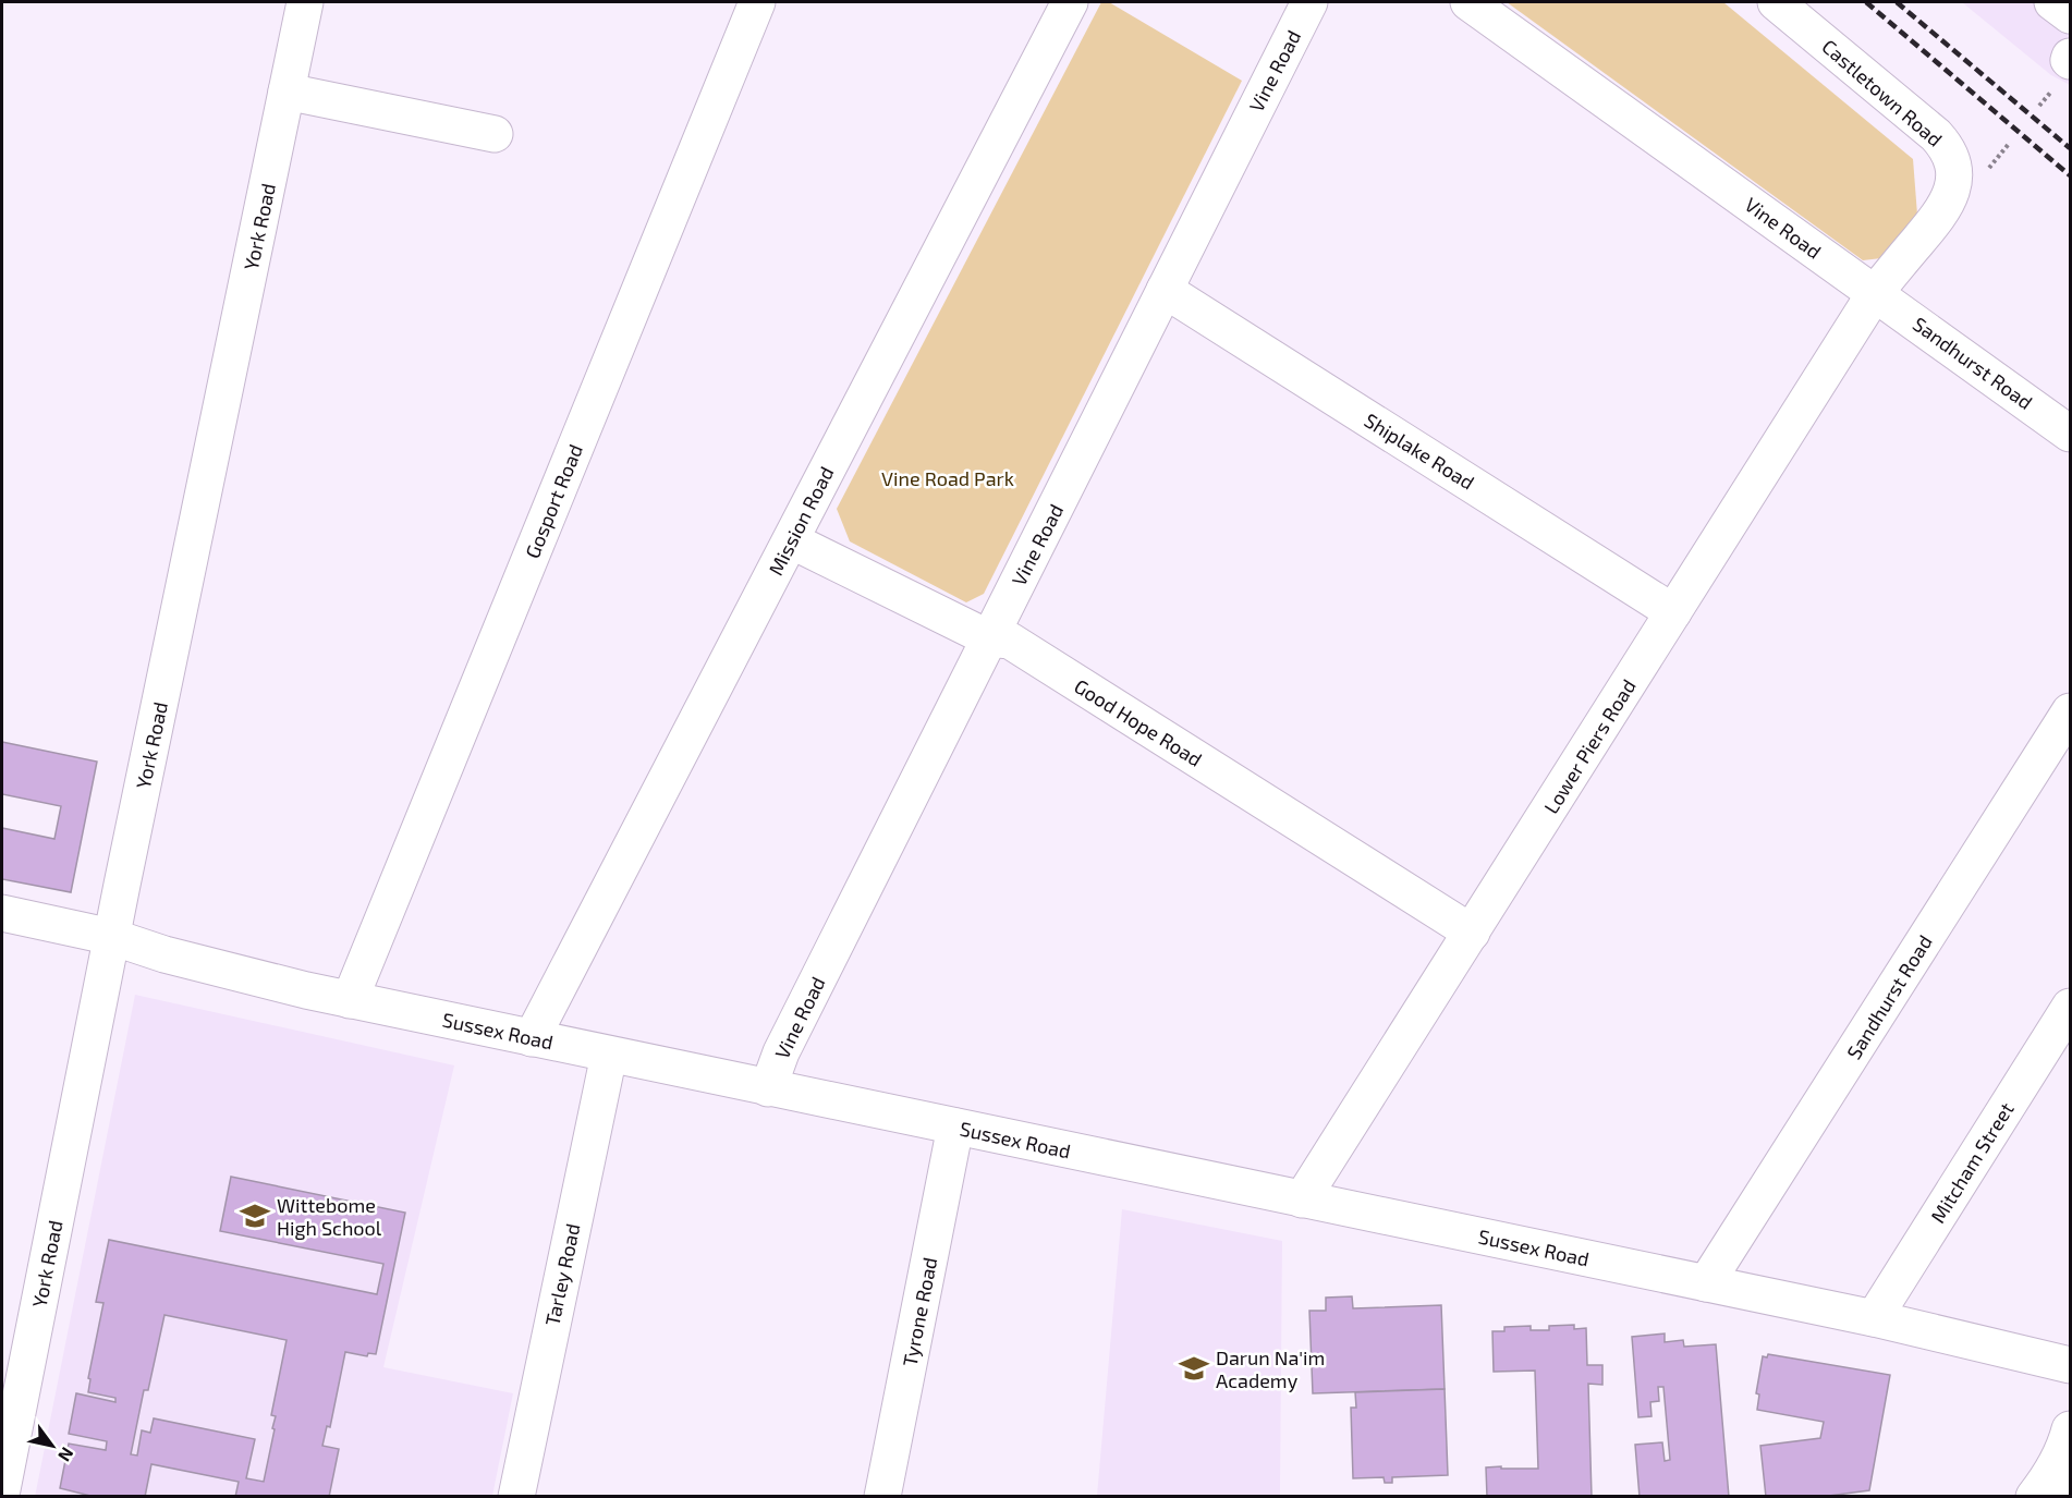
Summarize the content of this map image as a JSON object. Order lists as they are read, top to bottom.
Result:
{
  "streets": {
    "street": [
      "Vine Road",
      "Castletown Road",
      "York Road",
      "Sandhurst Road",
      "Shiplake Road",
      "Gosport Road",
      "Mission Road",
      "Good Hope Road",
      "Lower Piers Road",
      "Sussex Road",
      "Mitcham Street",
      "Tarley Road",
      "Tyrone Road"
    ]
  },
  "crossings": [
    ["Vine Road", "Castletown Road"],
    ["Vine Road", "Sandhurst Road"],
    ["Vine Road", "Shiplake Road"],
    ["Vine Road", "Good Hope Road"],
    ["Vine Road", "Lower Piers Road"],
    ["Vine Road", "Sussex Road"],
    ["Castletown Road", "Sandhurst Road"],
    ["Castletown Road", "Lower Piers Road"],
    ["York Road", "Sussex Road"],
    ["Sandhurst Road", "Lower Piers Road"],
    ["Sandhurst Road", "Sussex Road"],
    ["Shiplake Road", "Lower Piers Road"],
    ["Gosport Road", "Sussex Road"],
    ["Mission Road", "Good Hope Road"],
    ["Mission Road", "Sussex Road"],
    ["Good Hope Road", "Lower Piers Road"],
    ["Lower Piers Road", "Sussex Road"],
    ["Sussex Road", "Mitcham Street"],
    ["Sussex Road", "Tarley Road"],
    ["Sussex Road", "Tyrone Road"]
  ],
  "parks": ["Vine Road Park"],
  "places": {
    "school or university": ["Wittebome High School", "Darun Na'im Academy"]
  },
  "north": "bottom right"
}
